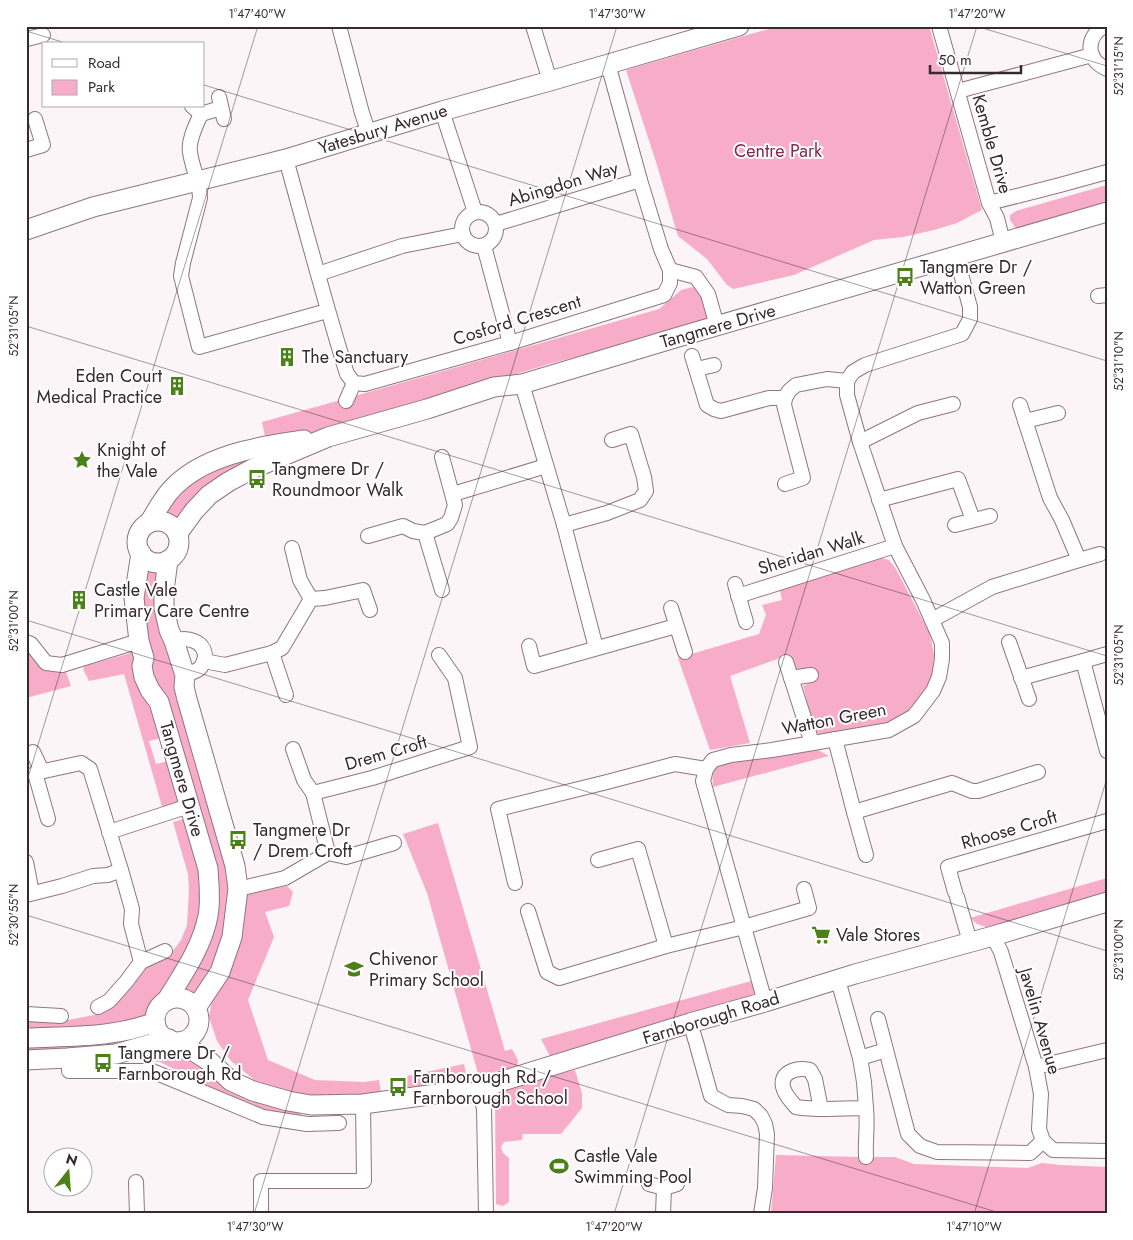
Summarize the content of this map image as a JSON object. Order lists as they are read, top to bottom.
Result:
{
  "streets": {
    "street": [
      "Yatesbury Avenue",
      "Kemble Drive",
      "Abingdon Way",
      "Cosford Crescent",
      "Tangmere Drive",
      "Sheridan Walk",
      "Watton Green",
      "Drem Croft",
      "Rhoose Croft",
      "Farnborough Road",
      "Javelin Avenue"
    ]
  },
  "crossings": [
    ["Kemble Drive", "Tangmere Drive"],
    ["Tangmere Drive", "Farnborough Road"],
    ["Sheridan Walk", "Watton Green"],
    ["Rhoose Croft", "Farnborough Road"],
    ["Farnborough Road", "Javelin Avenue"]
  ],
  "parks": ["Centre Park"],
  "places": {
    "bus stop": [
      "Tangmere Dr / Watton Green",
      "Tangmere Dr / Roundmoor Walk",
      "Tangmere Dr / Drem Croft",
      "Tangmere Dr / Farnborough Rd",
      "Farnborough Rd / Farnborough School"
    ],
    "building": ["The Sanctuary", "Eden Court Medical Practice", "Castle Vale Primary Care Centre"],
    "place": ["Knight of the Vale"],
    "supermarket": ["Vale Stores"],
    "school or university": ["Chivenor Primary School"],
    "sports": ["Castle Vale Swimming Pool"]
  },
  "legend": ["Road", "Park"],
  "scale_bar": "50 m",
  "north": "top",
  "coordinates": [
    "1°47'40\"W",
    "1°47'30\"W",
    "1°47'20\"W",
    "52°31'15\"N",
    "52°31'05\"N",
    "52°31'10\"N",
    "52°31'00\"N",
    "52°30'55\"N",
    "1°47'10\"W"
  ]
}
